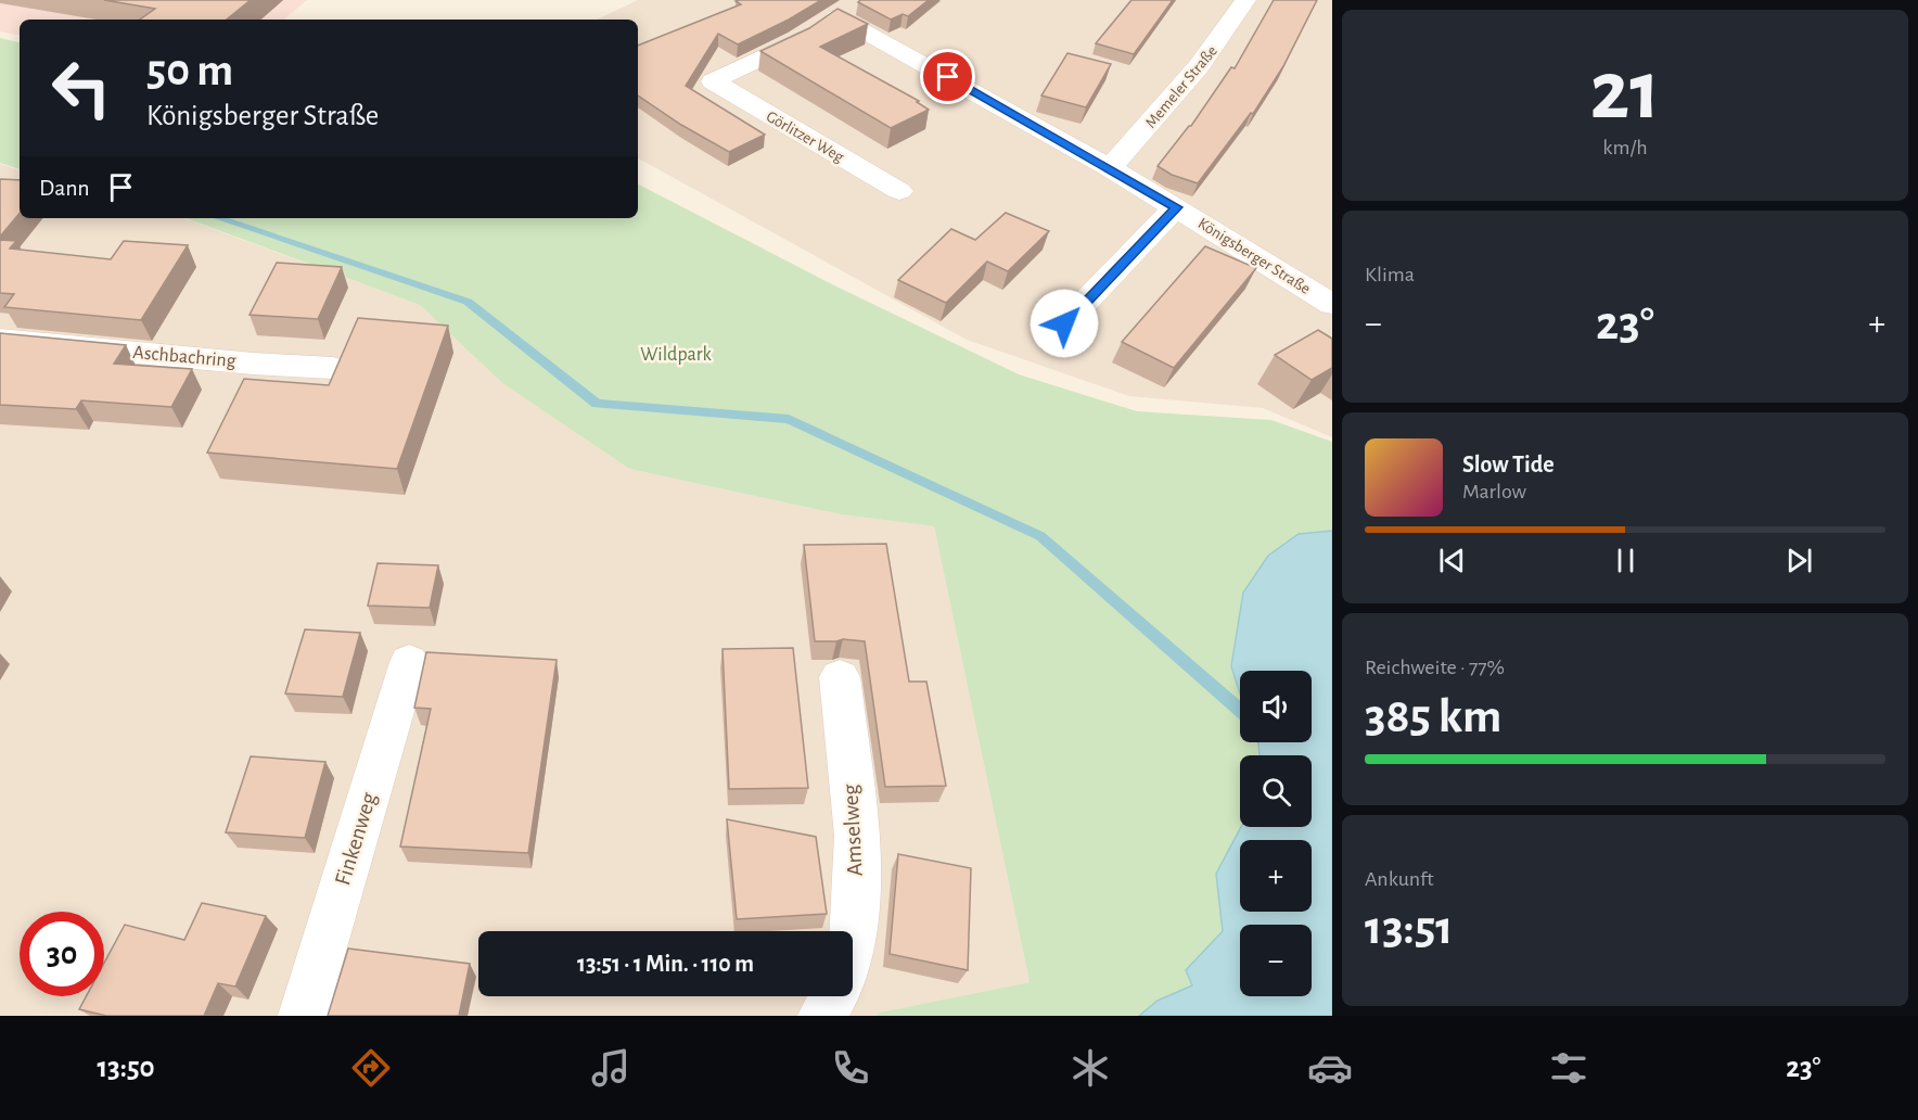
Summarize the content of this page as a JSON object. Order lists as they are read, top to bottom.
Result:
{
  "streets": {
    "street": [
      "Memeler Straße",
      "Görlitzer Weg",
      "Königsberger Straße",
      "Aschbachring",
      "Amselweg",
      "Finkenweg"
    ]
  },
  "crossings": [
    ["Memeler Straße", "Königsberger Straße"],
    ["Görlitzer Weg", "Königsberger Straße"]
  ],
  "parks": ["Wildpark"],
  "page": {
    "tile": [
      ["21", "km/h"],
      "Klima",
      ["Reichweite · 77%", "385 km"],
      ["Ankunft", "13:51"]
    ],
    "turn": ["50 m", "Königsberger Straße"],
    "then": "Dann",
    "heat": ["−", "23°", "+"],
    "song": ["Slow Tide", "Marlow"],
    "map_buttons": ["+", "−"],
    "limit": "30",
    "trip": "13:51 · 1 Min. · 110 m",
    "tabs": ["13:50", "23°"]
  }
}
